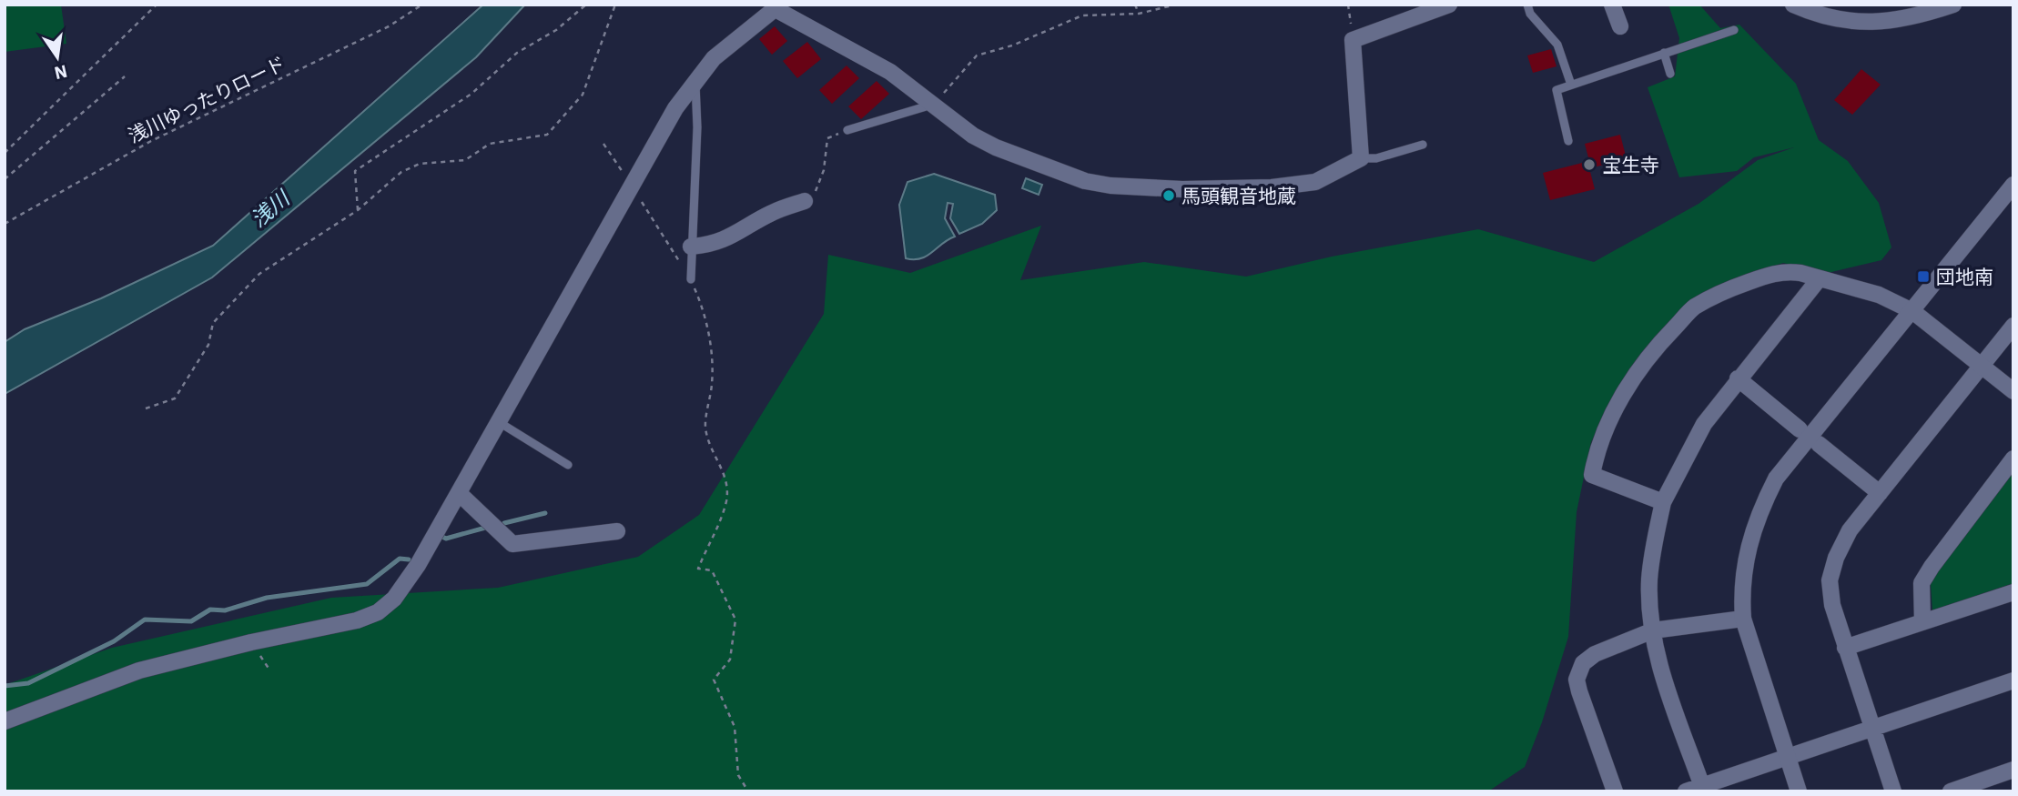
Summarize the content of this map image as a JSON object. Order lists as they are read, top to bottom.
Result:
{
  "streets": {
    "path": ["浅川ゆったりロード"]
  },
  "water": ["浅川"],
  "places": {
    "other": ["宝生寺", "馬頭観音地蔵"],
    "transit": ["団地南"]
  },
  "north": "bottom"
}
